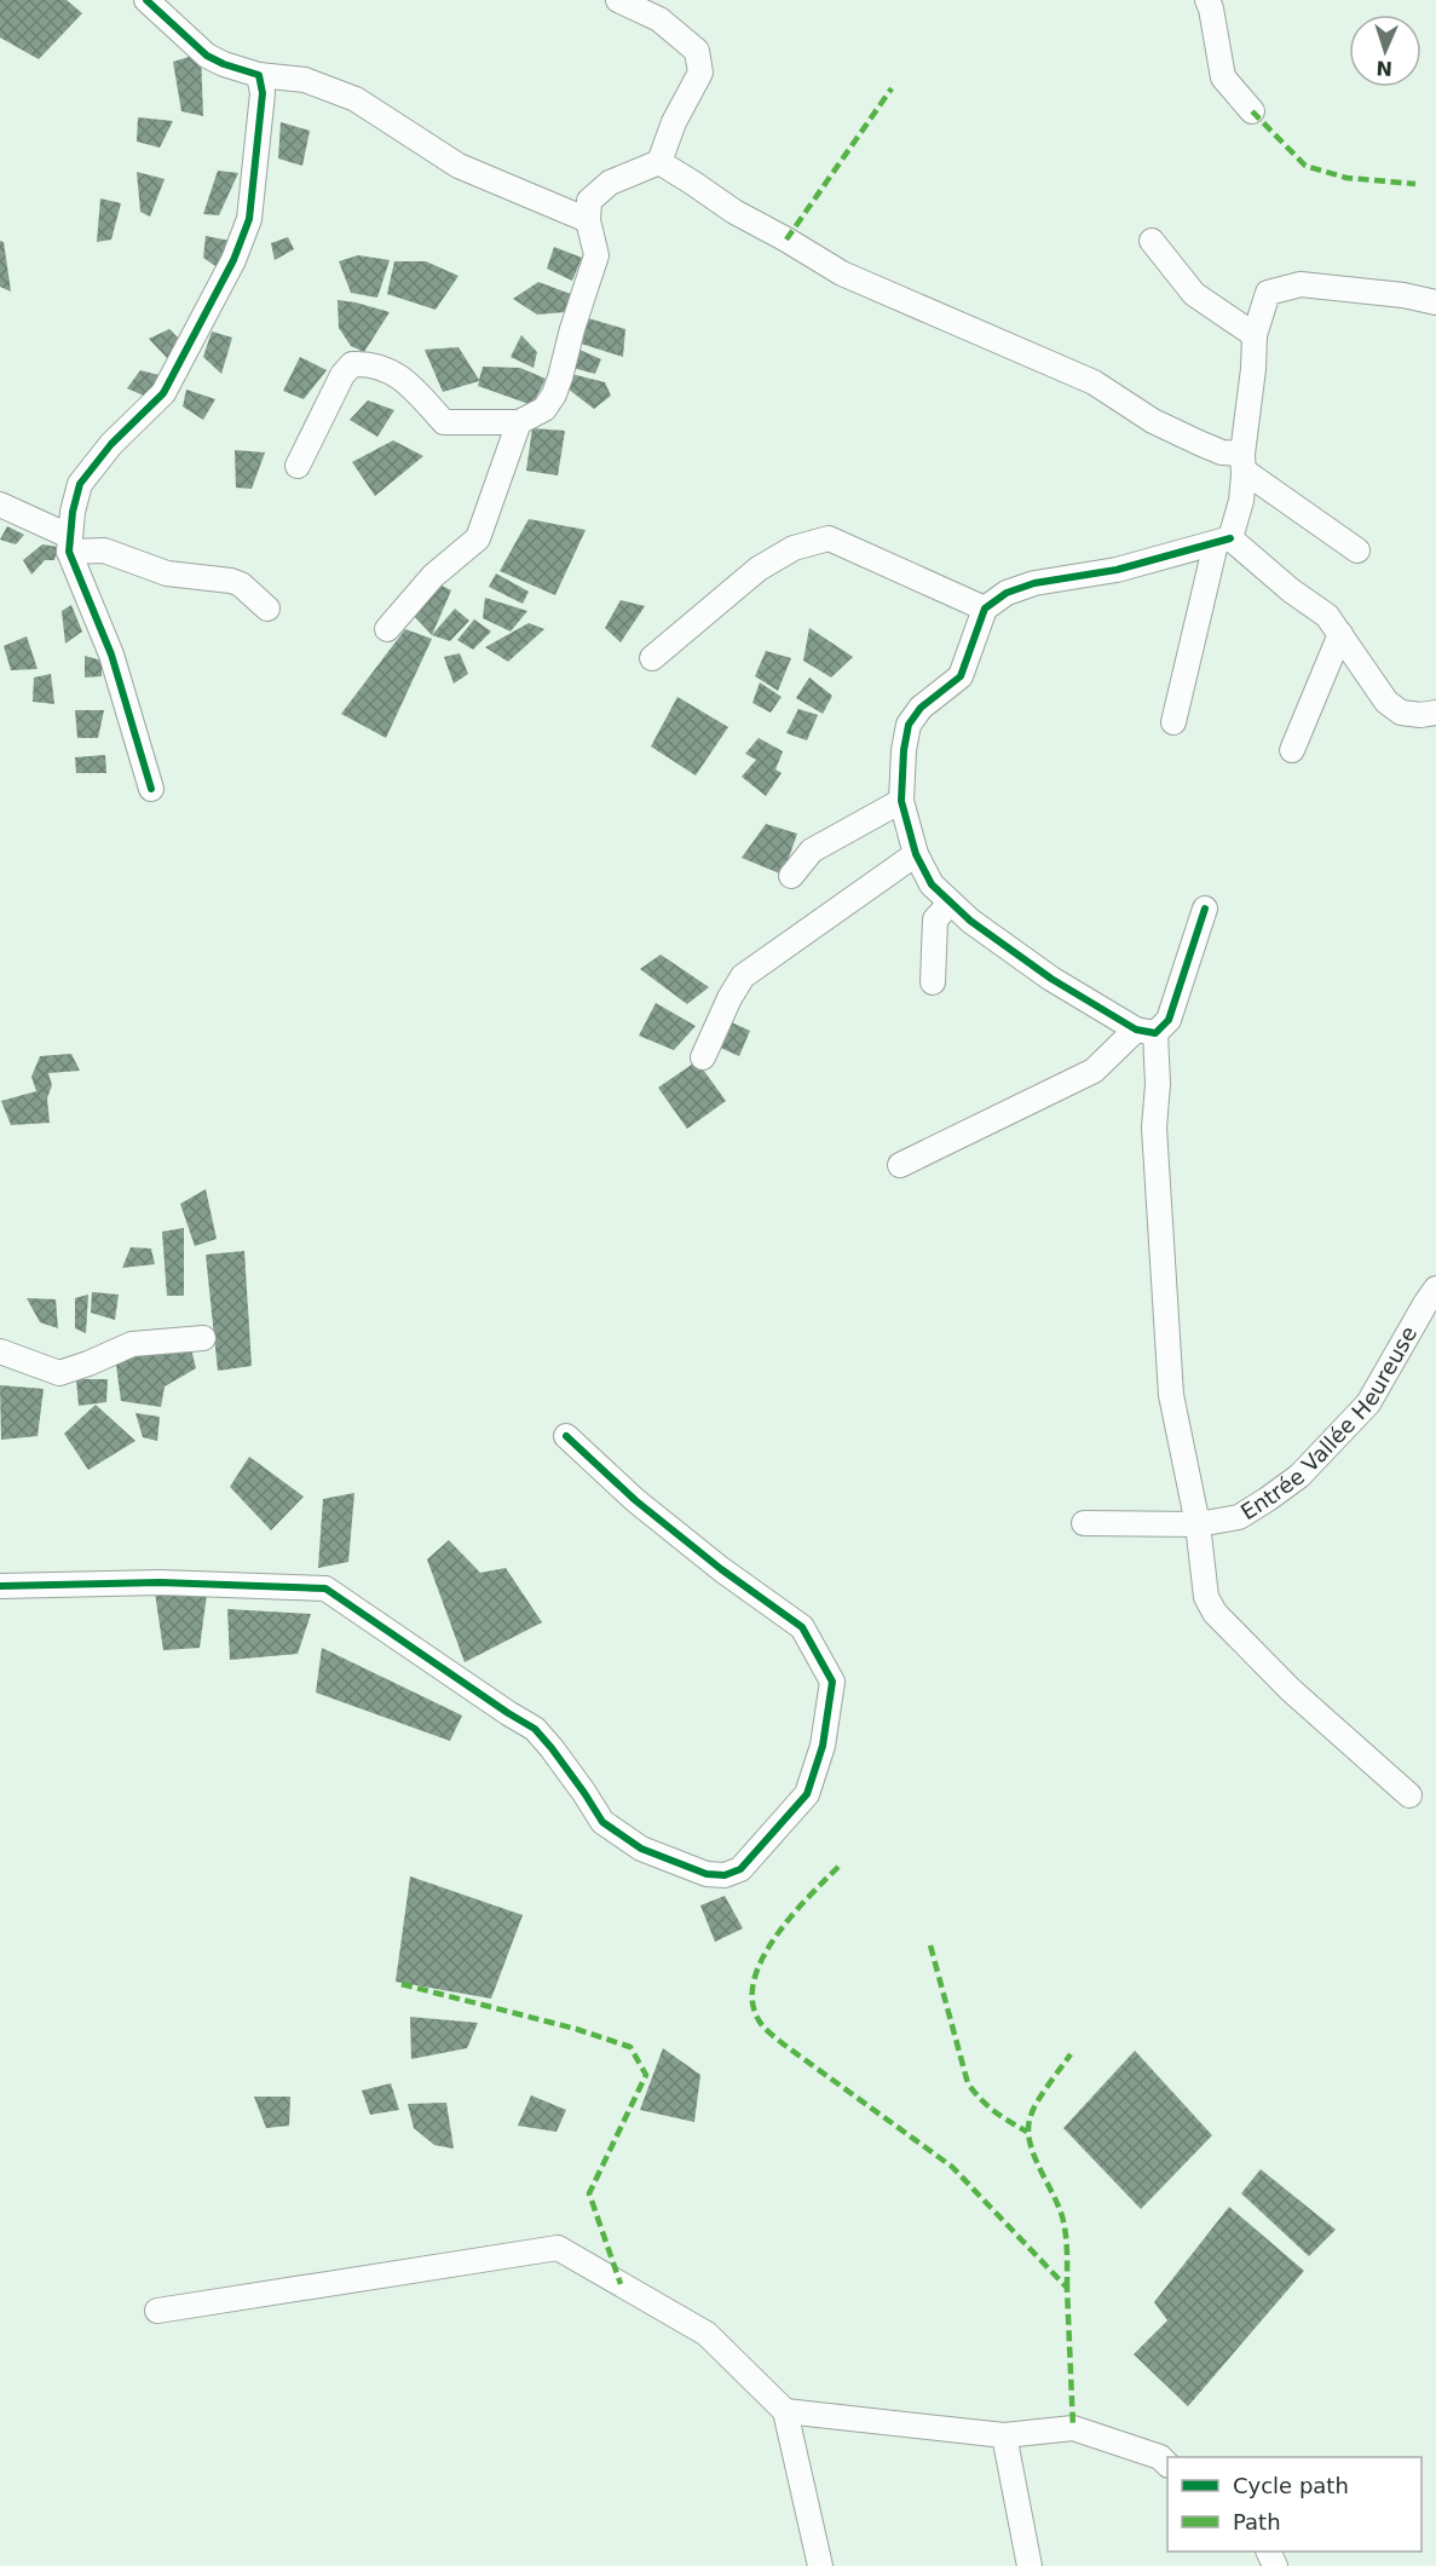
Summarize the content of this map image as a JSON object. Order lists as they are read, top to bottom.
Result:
{
  "streets": {
    "street": ["Entrée Vallée Heureuse"]
  },
  "legend": ["Cycle path", "Path"],
  "north": "bottom"
}
